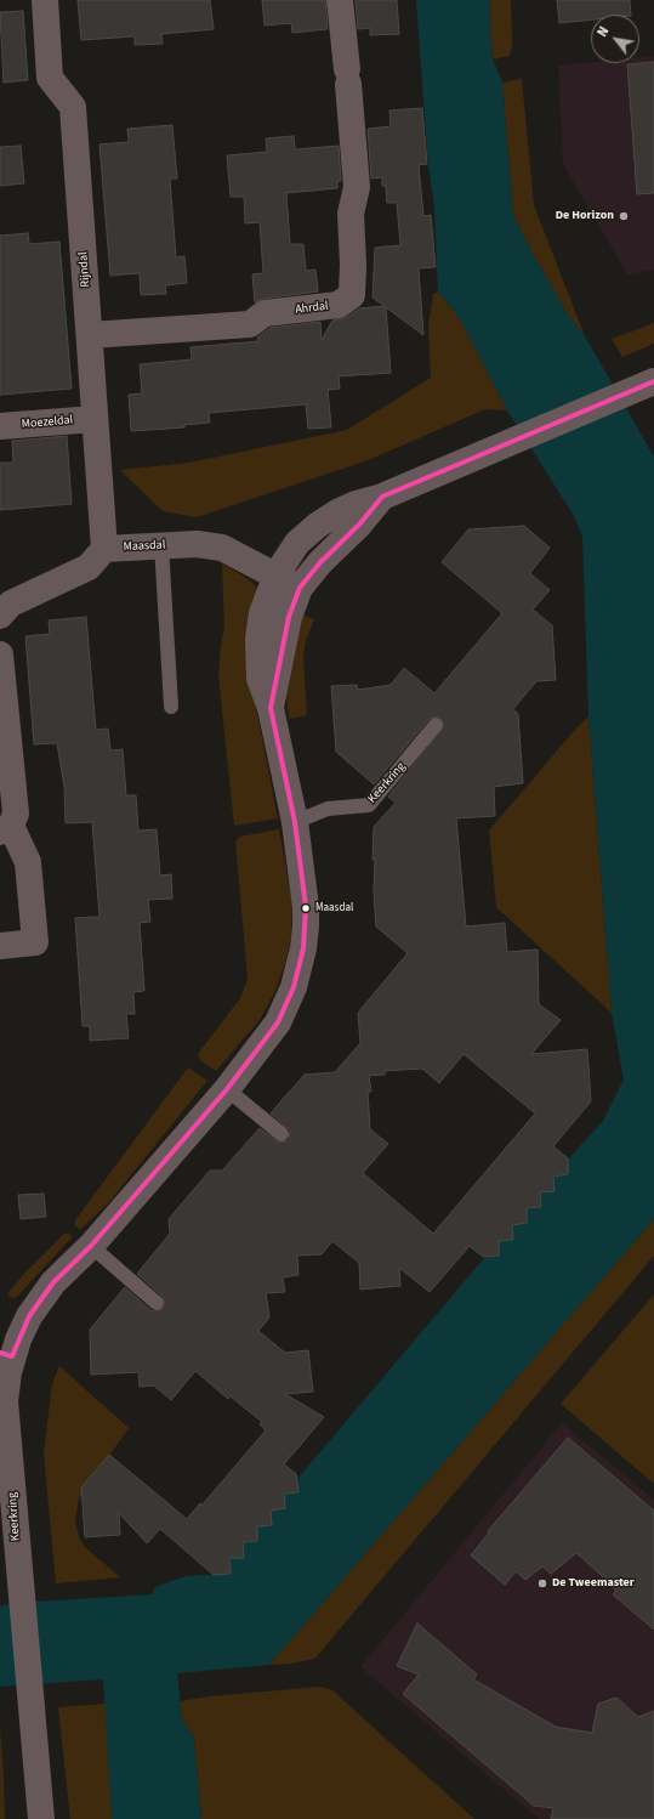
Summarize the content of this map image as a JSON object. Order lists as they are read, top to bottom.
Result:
{
  "streets": {
    "street": [
      "Rijndal",
      "Ahrdal",
      "Moezeldal",
      "Maasdal",
      "Keerkring"
    ]
  },
  "crossings": [
    ["Rijndal", "Ahrdal"],
    ["Rijndal", "Moezeldal"],
    ["Rijndal", "Maasdal"],
    ["Maasdal", "Keerkring"]
  ],
  "places": ["De Horizon", "Maasdal", "De Tweemaster"],
  "north": "top left"
}
